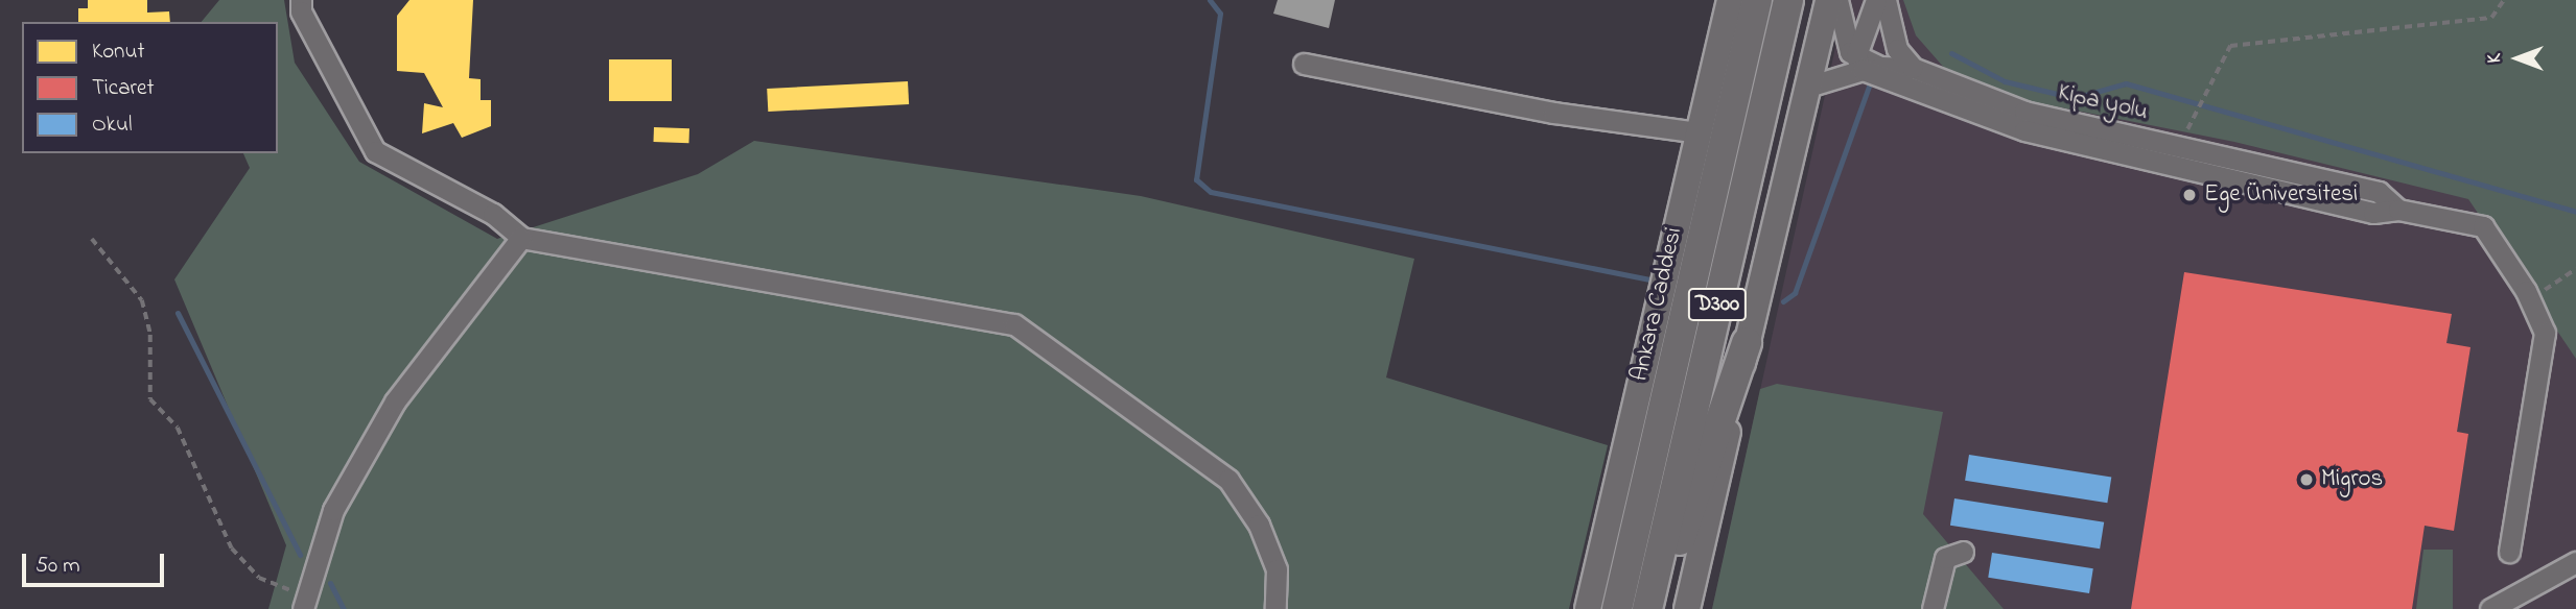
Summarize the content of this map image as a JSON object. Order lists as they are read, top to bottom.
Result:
{
  "streets": {
    "highway": ["Ankara Caddesi", "D300"],
    "street": ["Kipa yolu"]
  },
  "places": ["Ege Üniversitesi", "Migros"],
  "legend": ["Konut", "Ticaret", "Okul"],
  "scale_bar": "50 m",
  "north": "left"
}
